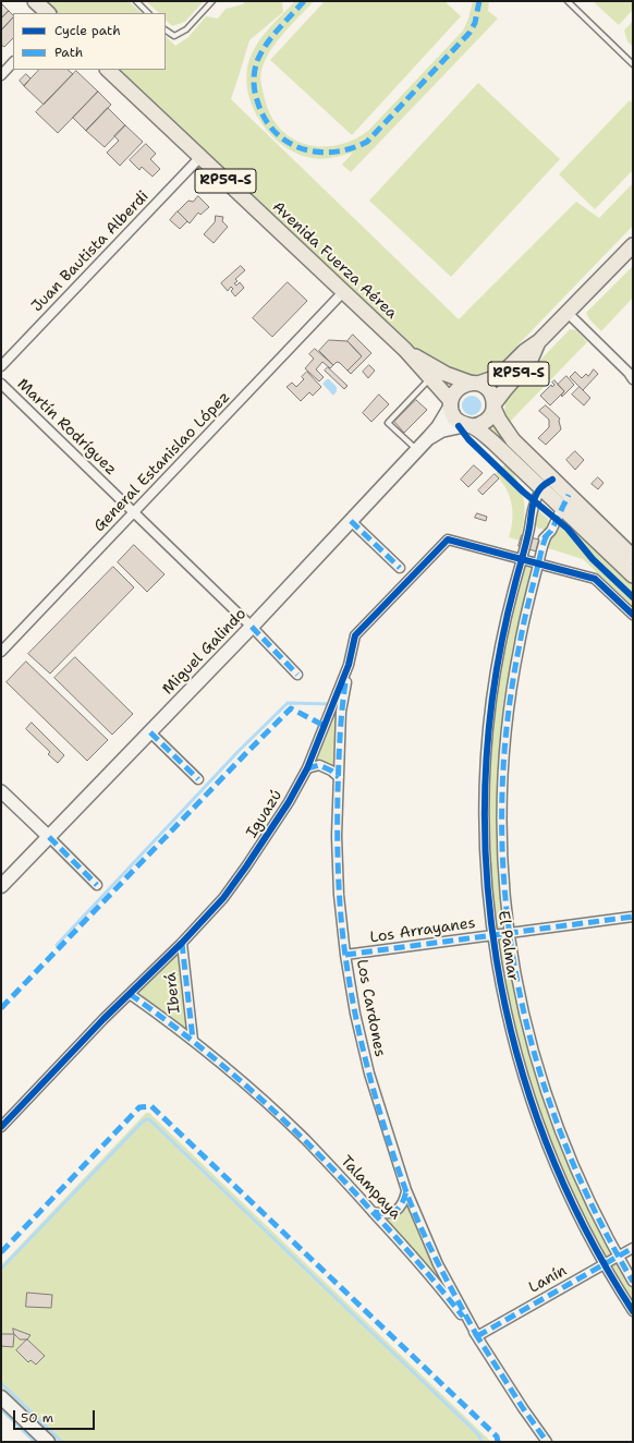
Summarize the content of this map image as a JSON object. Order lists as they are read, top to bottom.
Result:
{
  "streets": {
    "main road": ["RP59-S", "Avenida Fuerza Aérea", "Miguel Galindo"],
    "street": [
      "Juan Bautista Alberdi",
      "Martín Rodríguez",
      "General Estanislao López",
      "Iguazú",
      "Los Arrayanes",
      "El Palmar",
      "Iberá",
      "Los Cardones",
      "Talampaya",
      "Lanín"
    ]
  },
  "crossings": [
    ["RP59-S", "Avenida Fuerza Aérea"],
    ["RP59-S", "Miguel Galindo"],
    ["Juan Bautista Alberdi", "Avenida Fuerza Aérea"],
    ["Avenida Fuerza Aérea", "General Estanislao López"],
    ["Avenida Fuerza Aérea", "Miguel Galindo"],
    ["Avenida Fuerza Aérea", "El Palmar"],
    ["Martín Rodríguez", "General Estanislao López"],
    ["Martín Rodríguez", "Miguel Galindo"],
    ["Iguazú", "El Palmar"],
    ["Iguazú", "Iberá"],
    ["Iguazú", "Los Cardones"],
    ["Iguazú", "Talampaya"],
    ["Los Arrayanes", "El Palmar"],
    ["Los Arrayanes", "Los Cardones"],
    ["El Palmar", "Lanín"],
    ["Iberá", "Talampaya"],
    ["Los Cardones", "Talampaya"],
    ["Los Cardones", "Lanín"],
    ["Talampaya", "Lanín"]
  ],
  "legend": ["Cycle path", "Path"],
  "scale_bar": "50 m"
}
